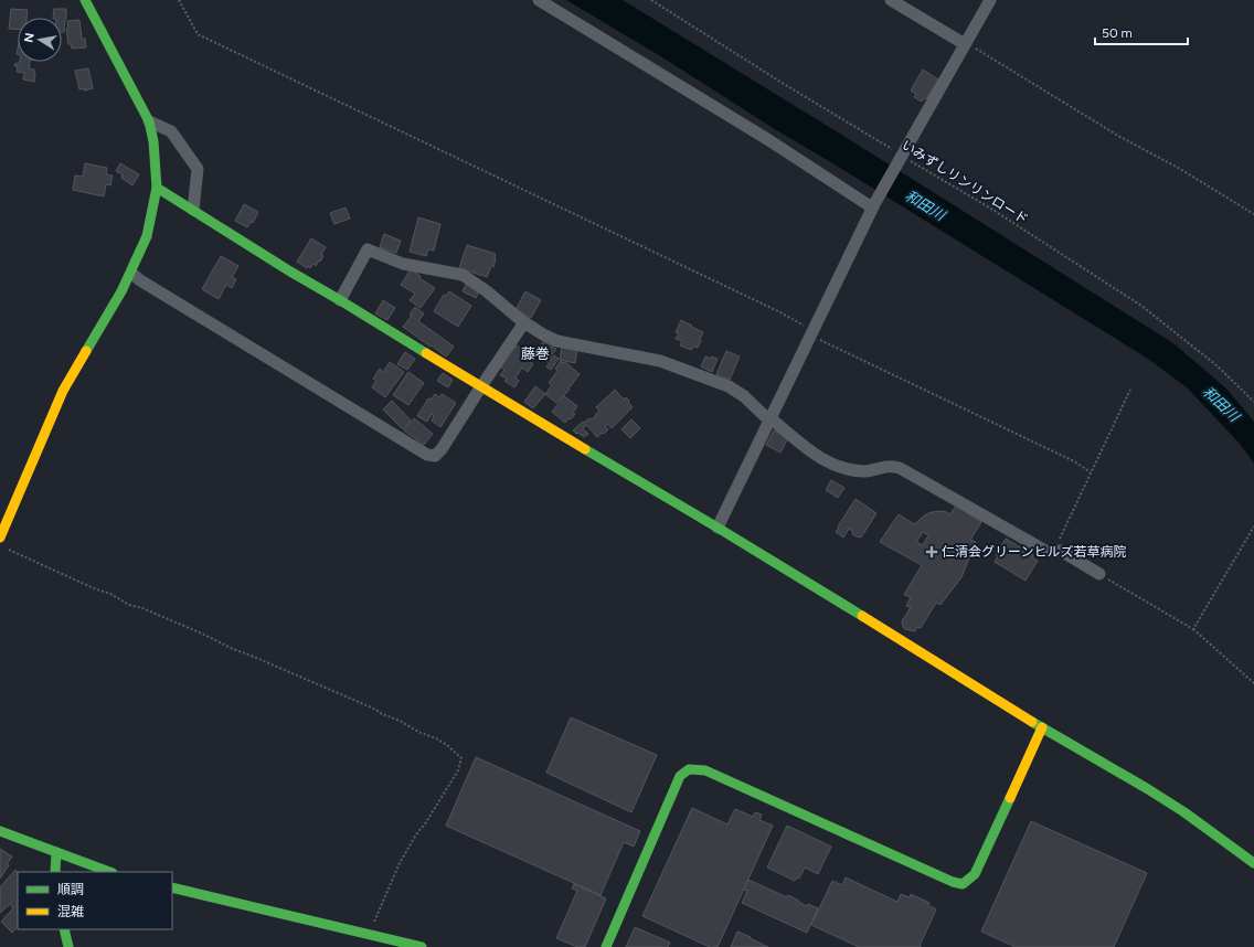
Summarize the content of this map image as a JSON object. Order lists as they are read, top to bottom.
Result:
{
  "streets": {
    "path": ["いみずしリンリンロード"]
  },
  "districts": ["藤巻"],
  "water": ["和田川"],
  "places": {
    "health": ["仁清会グリーンヒルズ若草病院"]
  },
  "legend": ["順調", "混雑"],
  "scale_bar": "50 m",
  "north": "left"
}
